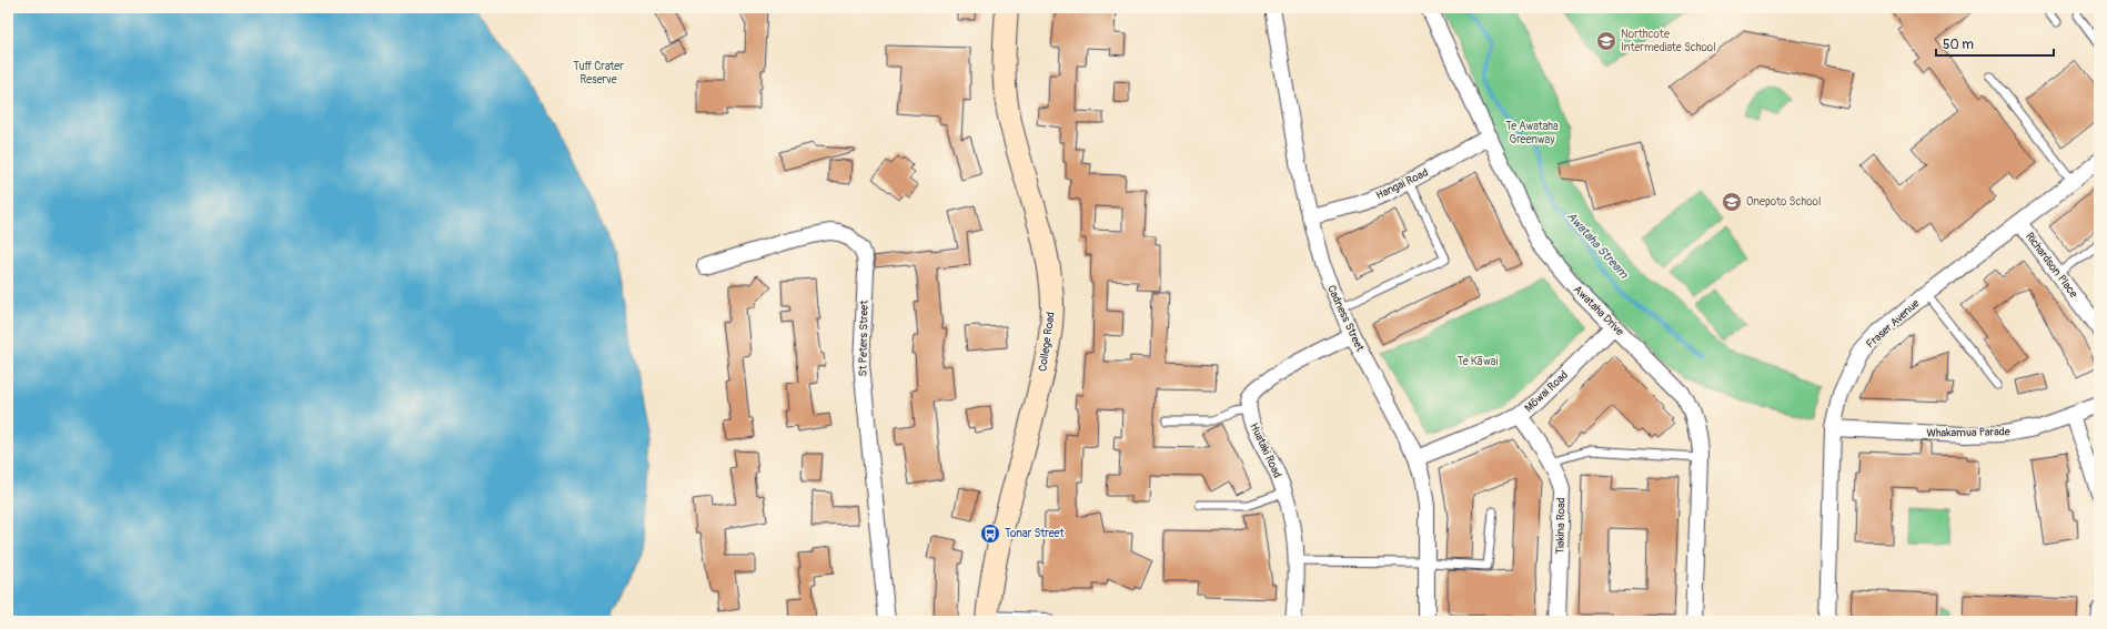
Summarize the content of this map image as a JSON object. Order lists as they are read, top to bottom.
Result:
{
  "streets": {
    "main road": ["College Road"],
    "street": [
      "Hangai Road",
      "Richardson Place",
      "Awataha Drive",
      "Cadness Street",
      "Fraser Avenue",
      "St Peters Street",
      "Mōwai Road",
      "Whakamua Parade",
      "Huataki Road",
      "Tiakina Road"
    ]
  },
  "crossings": [
    ["Hangai Road", "Awataha Drive"],
    ["Hangai Road", "Cadness Street"],
    ["Richardson Place", "Fraser Avenue"],
    ["Awataha Drive", "Mōwai Road"],
    ["Cadness Street", "Mōwai Road"],
    ["Cadness Street", "Huataki Road"],
    ["Fraser Avenue", "Whakamua Parade"],
    ["Mōwai Road", "Tiakina Road"]
  ],
  "water": ["Awataha Stream"],
  "parks": ["Tuff Crater Reserve", "Te Awataha Greenway", "Te Kāwai"],
  "places": {
    "school or university": ["Northcote Intermediate School", "Onepoto School"],
    "bus stop": ["Tonar Street"]
  },
  "scale_bar": "50 m"
}
